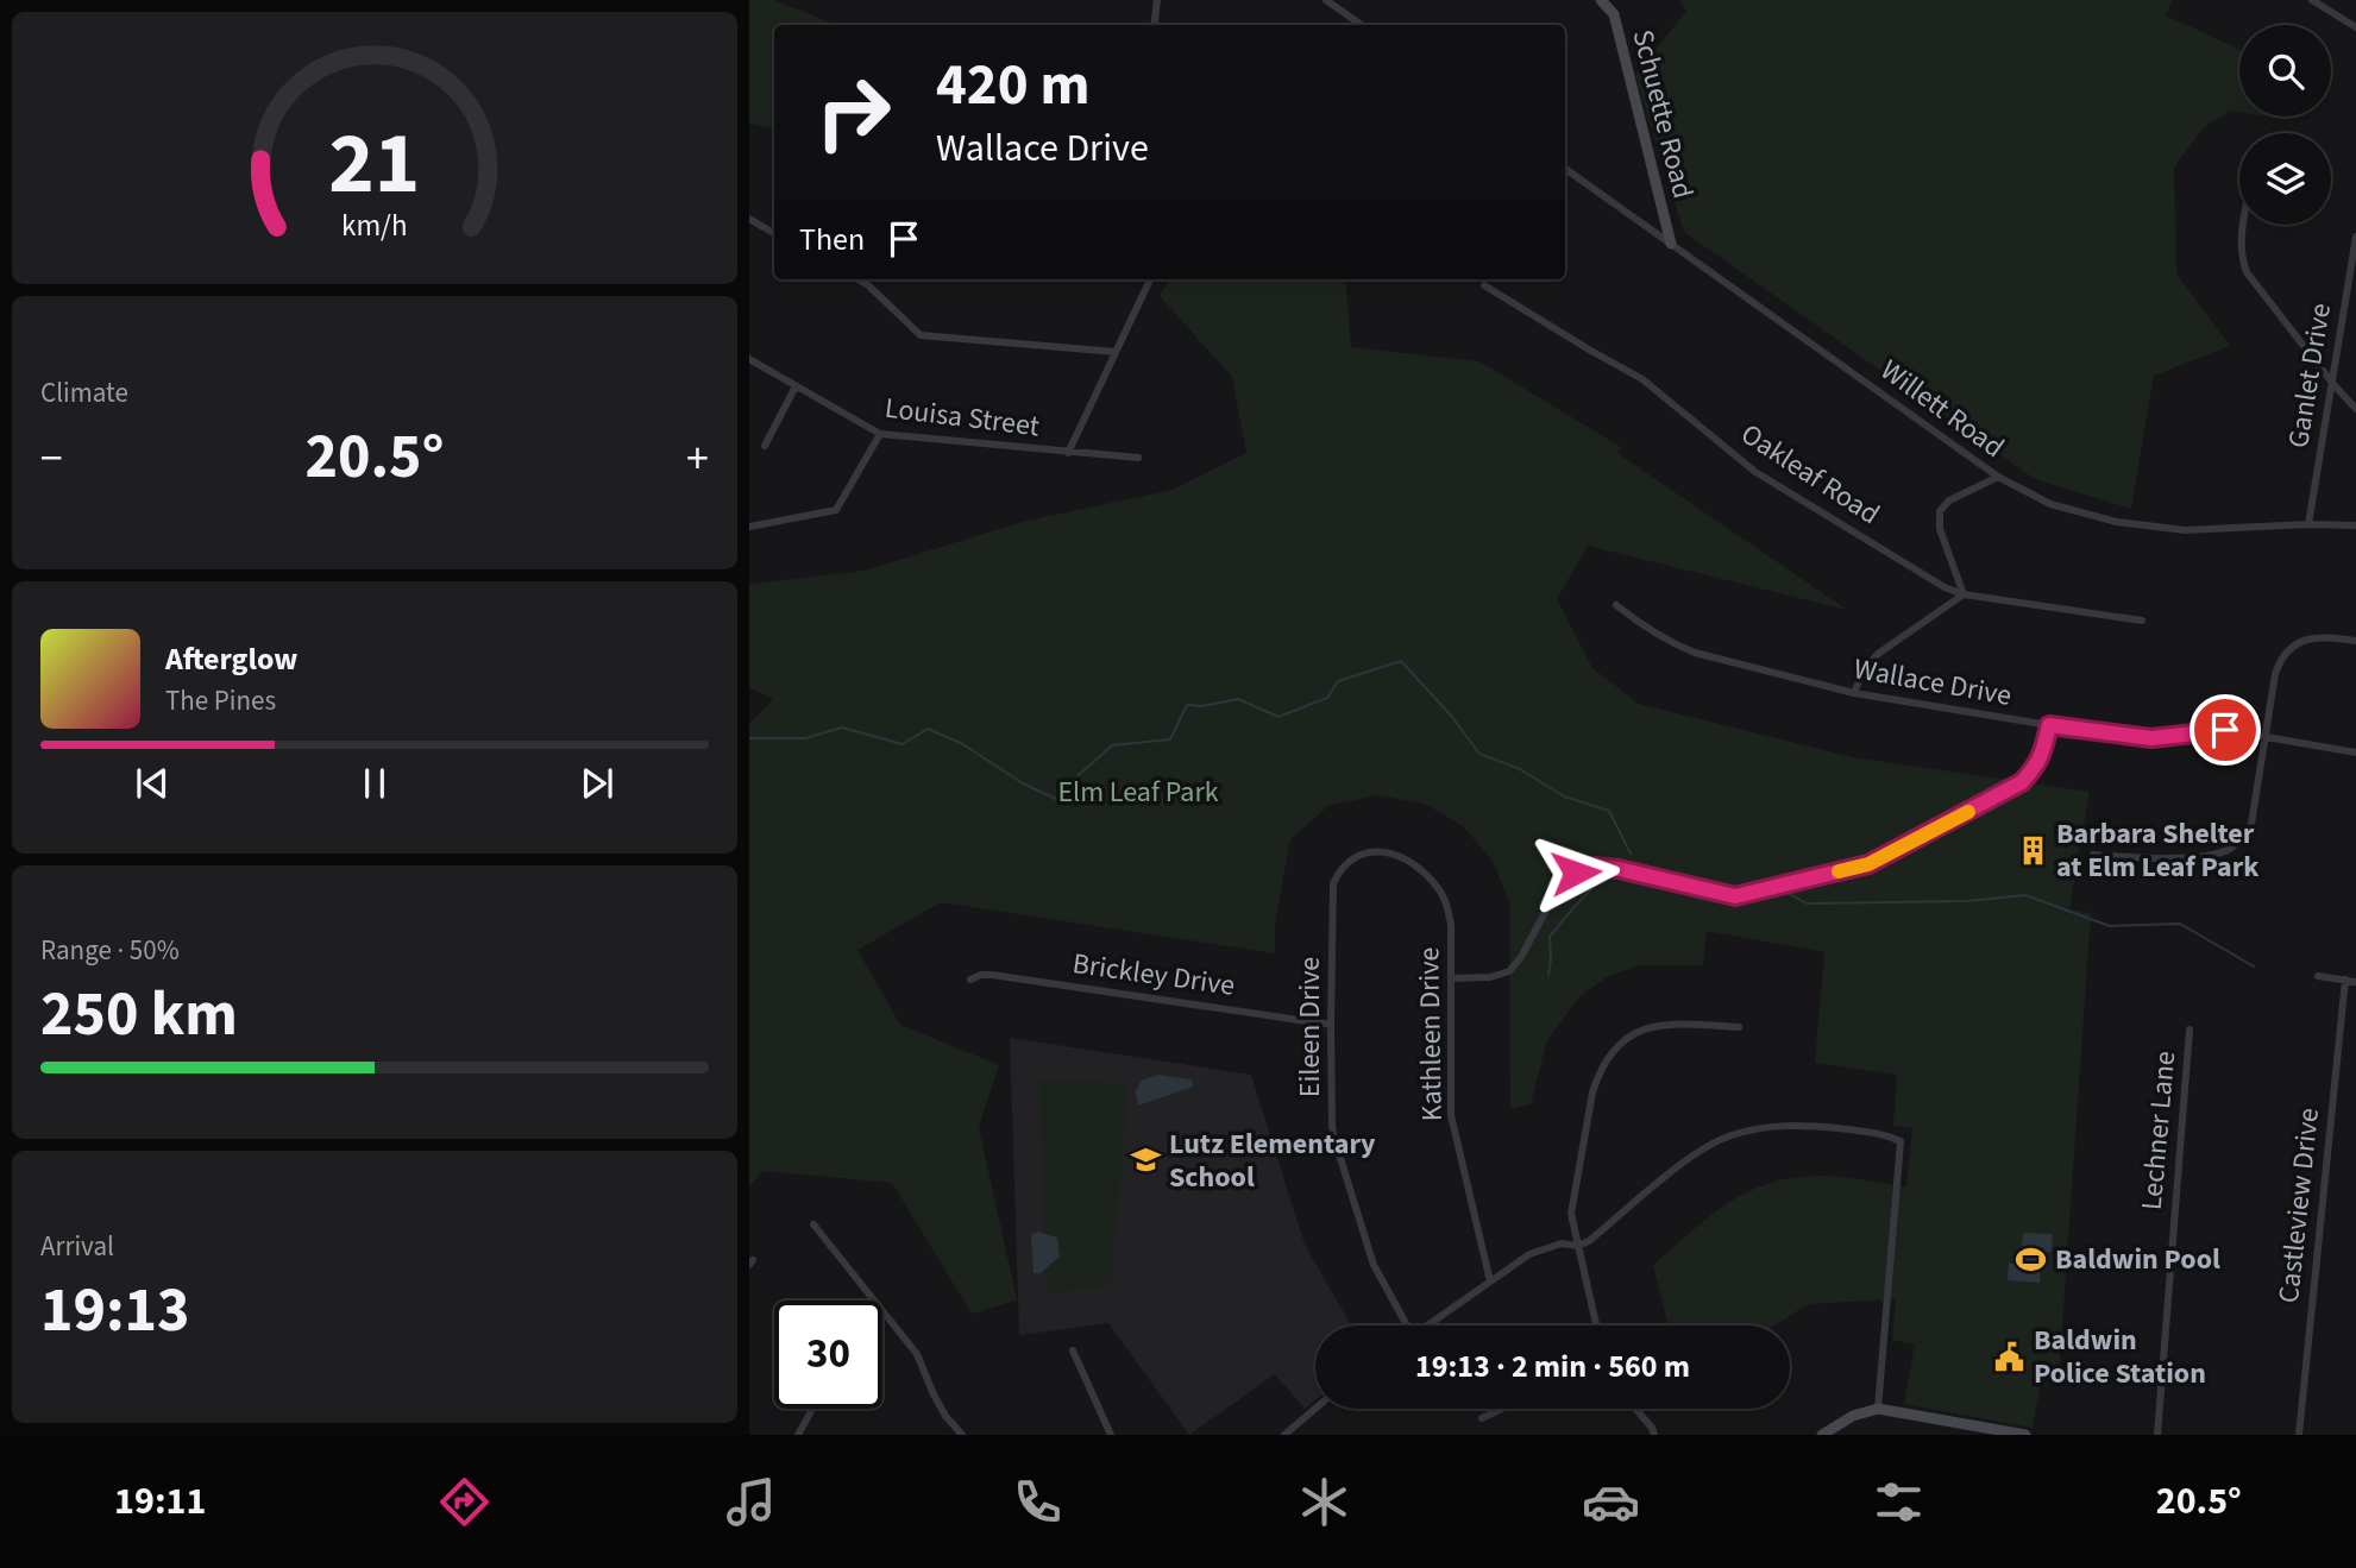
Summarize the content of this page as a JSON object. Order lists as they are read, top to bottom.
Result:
{
  "streets": {
    "street": [
      "Schuette Road",
      "Ganlet Drive",
      "Willett Road",
      "Louisa Street",
      "Oakleaf Road",
      "Wallace Drive",
      "Brickley Drive",
      "Eileen Drive",
      "Kathleen Drive",
      "Lechner Lane",
      "Castleview Drive"
    ]
  },
  "crossings": [
    ["Schuette Road", "Willett Road"],
    ["Ganlet Drive", "Willett Road"],
    ["Brickley Drive", "Eileen Drive"],
    ["Eileen Drive", "Kathleen Drive"]
  ],
  "parks": ["Elm Leaf Park"],
  "places": {
    "building": ["Barbara Shelter at Elm Leaf Park"],
    "school or university": ["Lutz Elementary School"],
    "sports": ["Baldwin Pool"],
    "public building": ["Baldwin Police Station"]
  },
  "page": {
    "turn": ["420 m", "Wallace Drive"],
    "then": "Then",
    "tile": [
      "Climate",
      ["Range · 50%", "250 km"],
      ["Arrival", "19:13"]
    ],
    "heat": ["−", "20.5°", "+"],
    "song": ["Afterglow", "The Pines"],
    "limit": "30",
    "trip": "19:13 · 2 min · 560 m",
    "tabs": ["19:11", "20.5°"],
    "gauge": ["21", "km/h"]
  }
}
